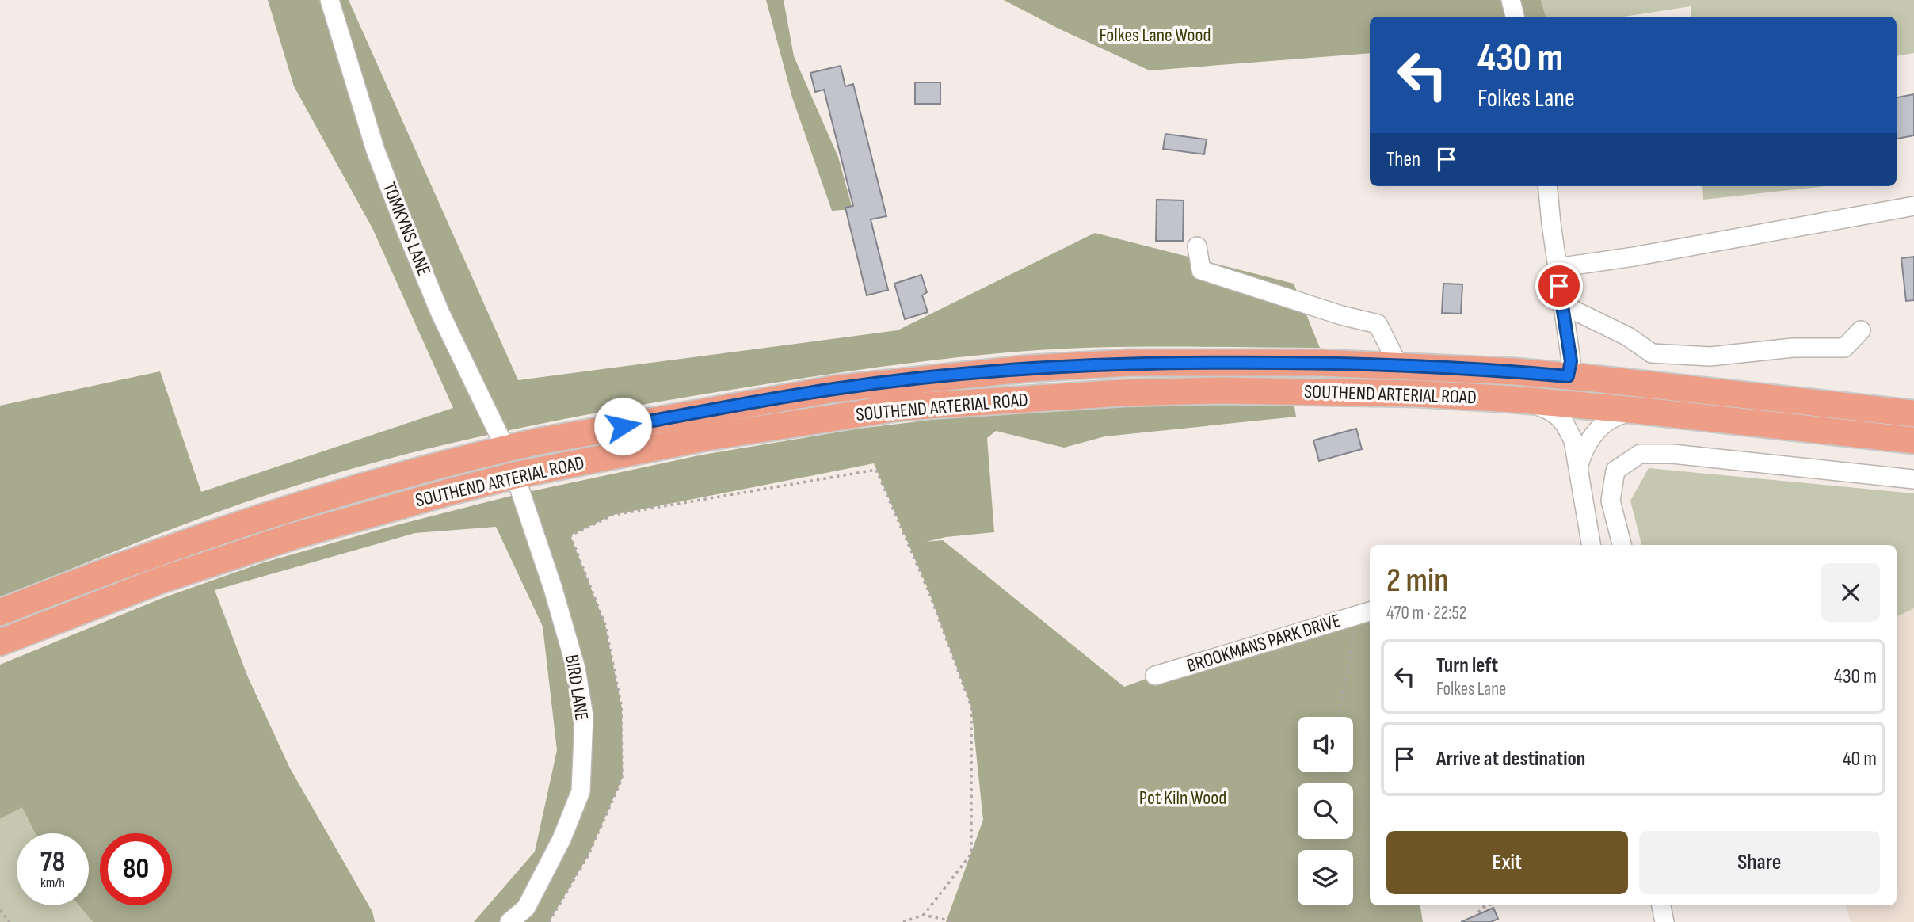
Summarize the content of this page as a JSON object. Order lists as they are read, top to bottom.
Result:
{
  "streets": {
    "highway": ["SOUTHEND ARTERIAL ROAD"],
    "street": ["TOMKYNS LANE", "BROOKMANS PARK DRIVE", "BIRD LANE"]
  },
  "crossings": [
    ["TOMKYNS LANE", "SOUTHEND ARTERIAL ROAD"],
    ["SOUTHEND ARTERIAL ROAD", "BIRD LANE"]
  ],
  "parks": ["Folkes Lane Wood", "Pot Kiln Wood"],
  "page": {
    "turn": ["430 m", "Folkes Lane"],
    "then": "Then",
    "heading": ["2 min", "470 m · 22:52"],
    "list": [
      {
        "name": "Turn left",
        "note": "Folkes Lane",
        "value": "430 m"
      },
      {
        "name": "Arrive at destination",
        "value": "40 m"
      }
    ],
    "buttons": ["Exit", "Share"],
    "speed": "78 km/h",
    "limit": "80"
  }
}
